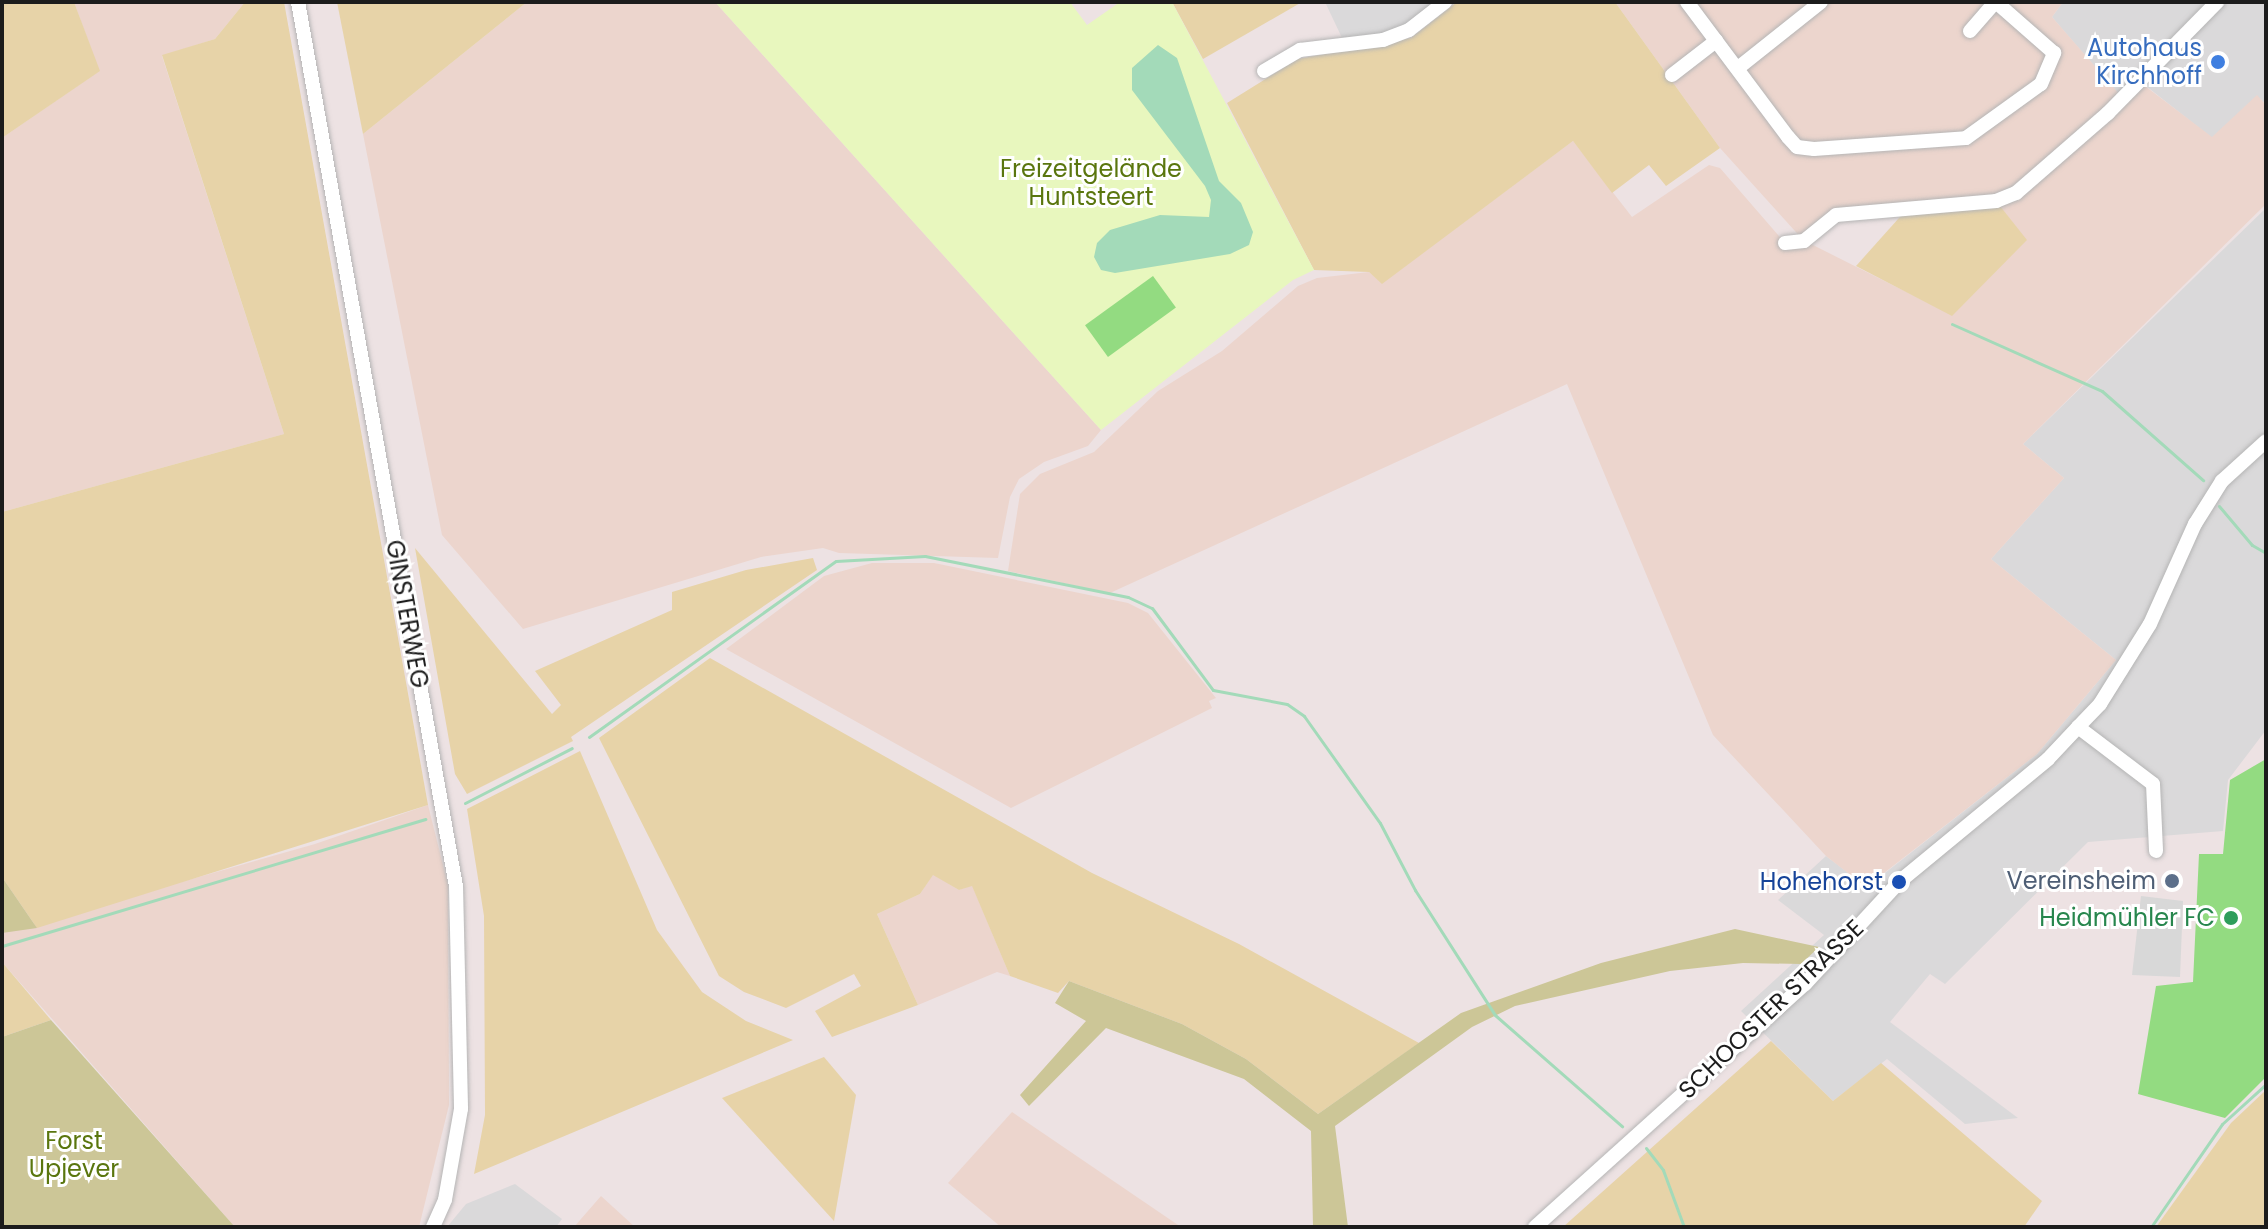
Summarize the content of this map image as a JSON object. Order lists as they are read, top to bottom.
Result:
{
  "streets": {
    "street": ["GINSTERWEG", "SCHOOSTER STRASSE"]
  },
  "parks": ["Freizeitgelände Huntsteert", "Forst Upjever"],
  "places": [
    "Autohaus Kirchhoff",
    "Vereinsheim",
    "Hohehorst",
    "Heidmühler FC"
  ]
}
